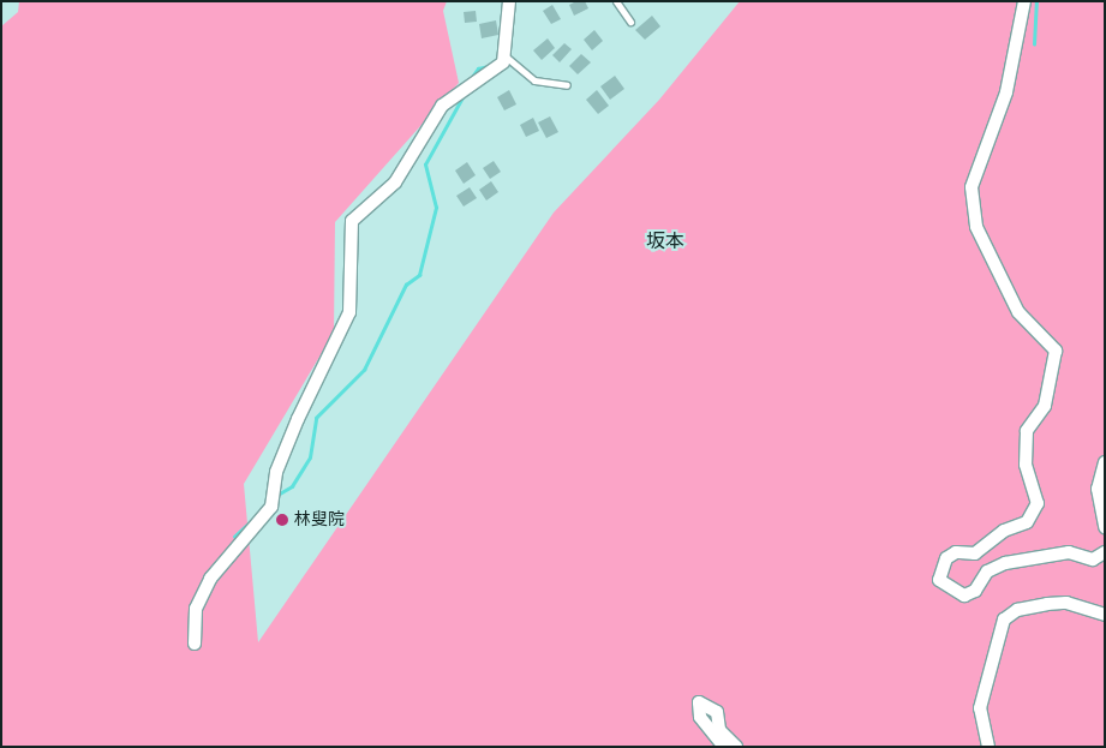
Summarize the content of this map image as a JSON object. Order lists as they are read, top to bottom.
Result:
{
  "districts": ["坂本"],
  "places": ["林叟院"]
}
